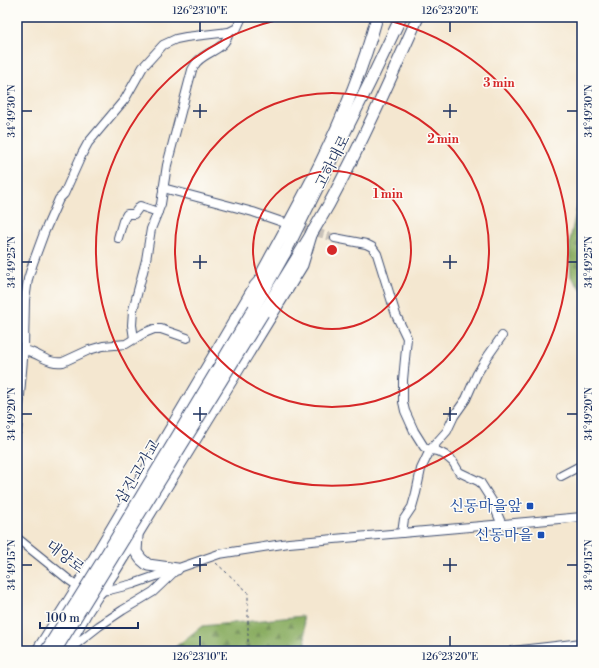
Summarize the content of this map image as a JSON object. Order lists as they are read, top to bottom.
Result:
{
  "streets": {
    "highway": ["고하대로", "삽진고가교"],
    "street": ["대양로"]
  },
  "crossings": [
    ["고하대로", "삽진고가교"]
  ],
  "places": {
    "transit": ["신동마을앞", "신동마을"]
  },
  "scale_bar": "100 m",
  "coordinates": [
    "126°23'10\"E",
    "126°23'20\"E",
    "34°49'30\"N",
    "34°49'25\"N",
    "34°49'20\"N",
    "34°49'15\"N"
  ],
  "rings": ["3 min", "2 min", "1 min"]
}
